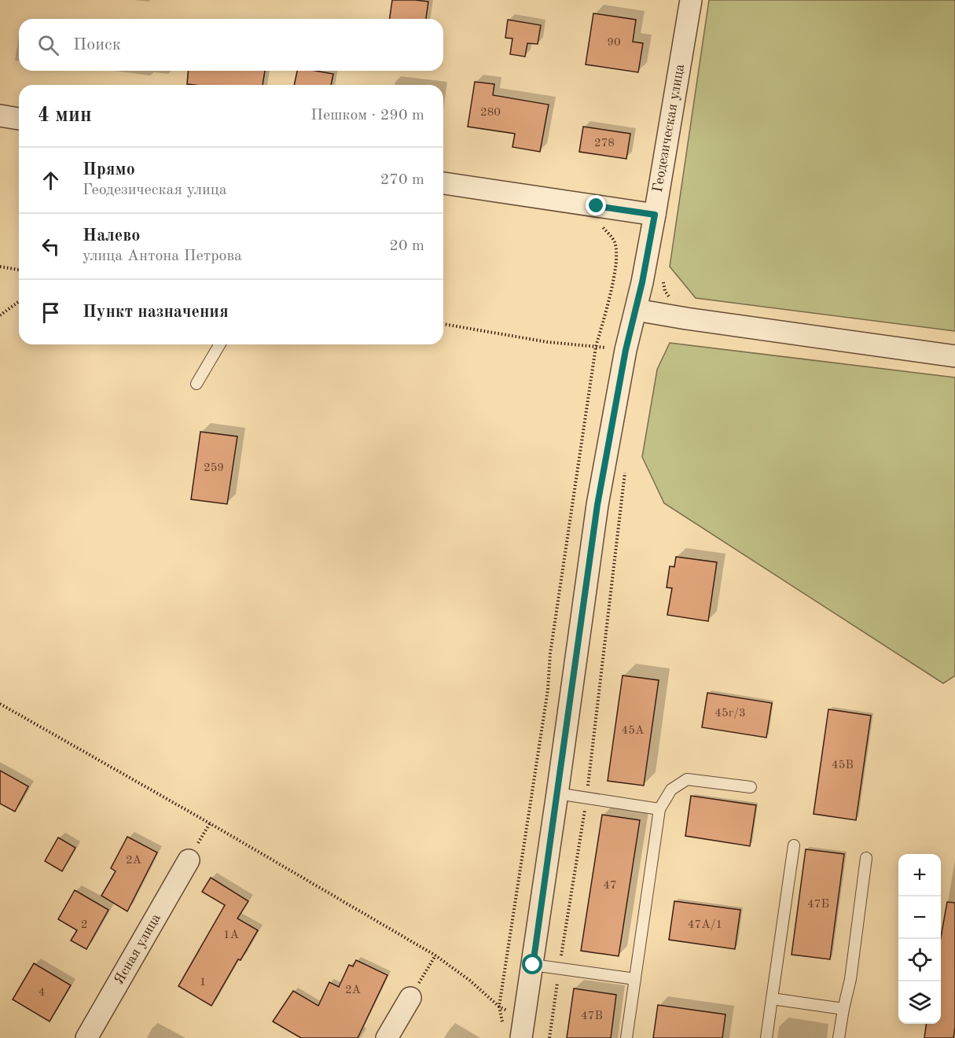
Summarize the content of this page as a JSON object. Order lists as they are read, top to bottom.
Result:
{
  "streets": {
    "street": ["Геодезическая улица", "Ясная улица"]
  },
  "house_numbers": [
    "90",
    "280",
    "278",
    "259",
    "45г/3",
    "45А",
    "45В",
    "2А",
    "47",
    "47Б",
    "2",
    "47А/1",
    "1А",
    "1",
    "2А",
    "4",
    "47В"
  ],
  "page": {
    "search": "Поиск",
    "heading": ["4 мин", "Пешком · 290 m"],
    "list": [
      ["Прямо", "Геодезическая улица", "270 m"],
      ["Налево", "улица Антона Петрова", "20 m"],
      "Пункт назначения"
    ],
    "map_buttons": ["+", "−"]
  }
}
